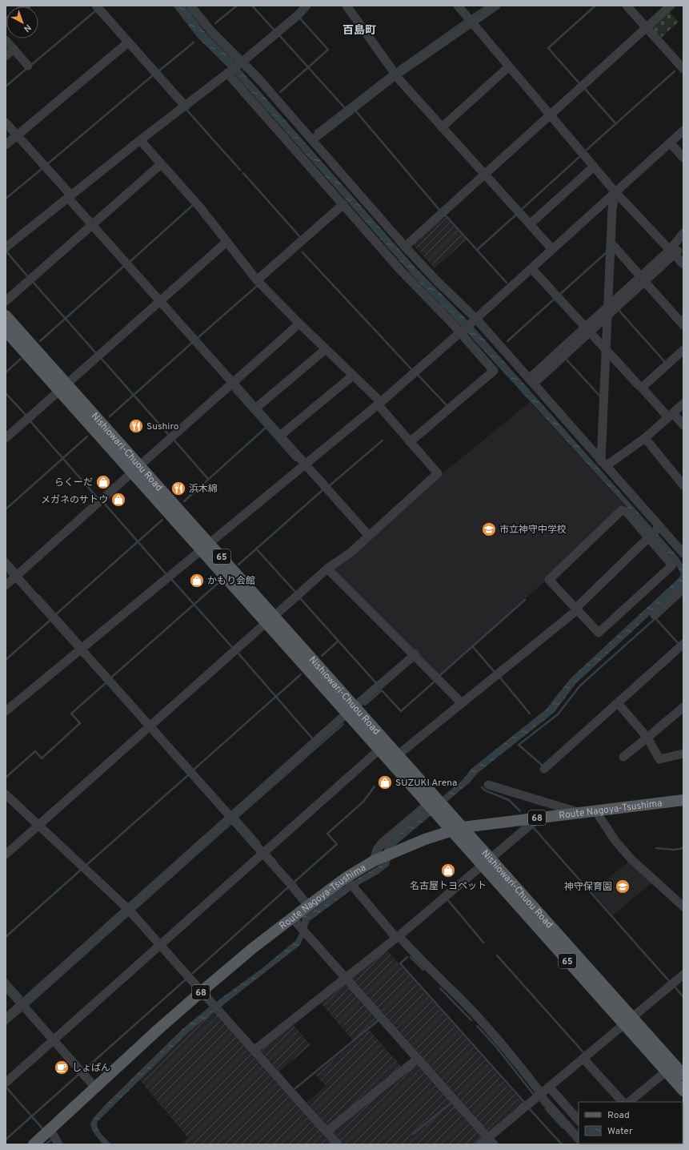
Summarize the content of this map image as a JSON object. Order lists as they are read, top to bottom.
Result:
{
  "streets": {
    "main road": [
      "Nishiowari-Chuou Road",
      "65",
      "Route Nagoya-Tsushima",
      "68"
    ]
  },
  "crossings": [
    ["Nishiowari-Chuou Road", "Route Nagoya-Tsushima"]
  ],
  "districts": ["百島町"],
  "places": {
    "restaurant": ["Sushiro", "浜木綿"],
    "shop": [
      "らくーだ",
      "メガネのサトウ",
      "かもり会館",
      "SUZUKI Arena",
      "名古屋トヨペット"
    ],
    "school or university": ["市立神守中学校", "神守保育園"],
    "cafe": ["しょぱん"]
  },
  "legend": ["Road", "Water"],
  "north": "bottom right"
}
